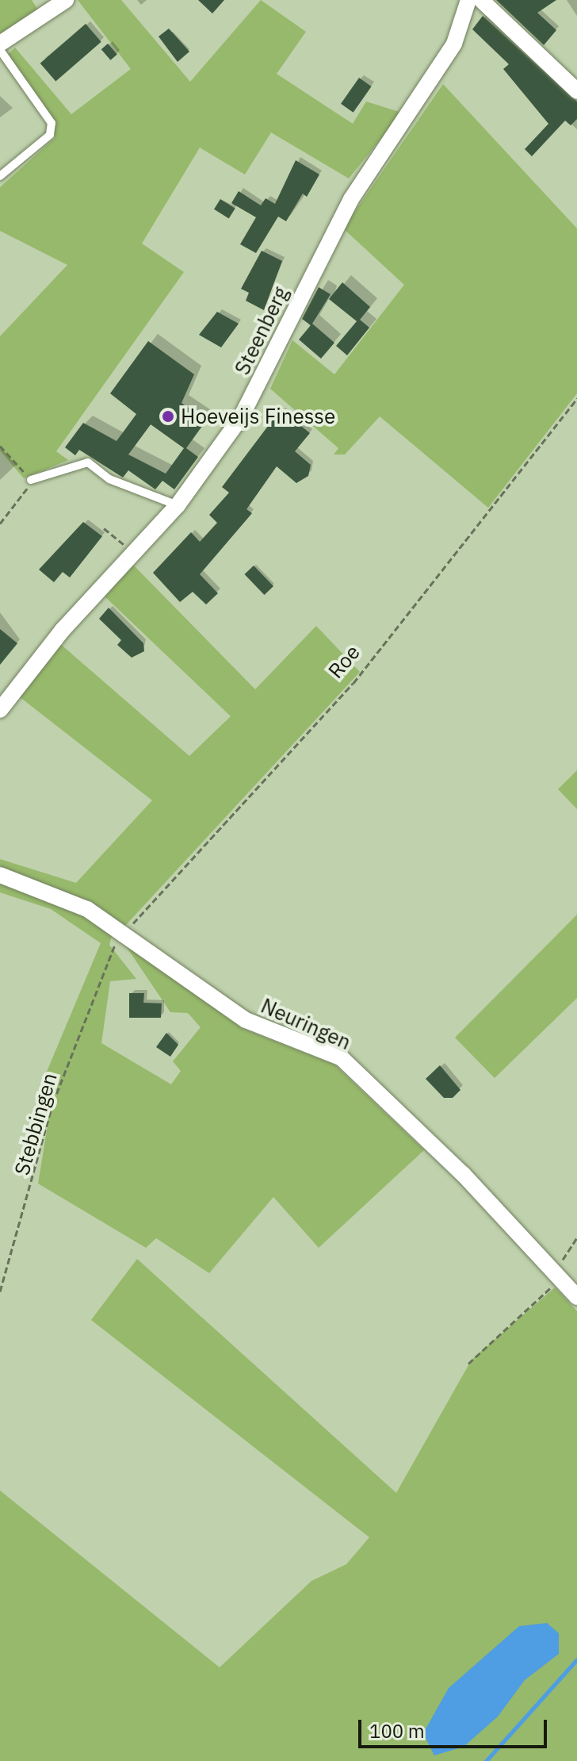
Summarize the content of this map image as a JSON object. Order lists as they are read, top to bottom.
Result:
{
  "streets": {
    "street": ["Steenberg", "Neuringen"],
    "path": ["Roe", "Stebbingen"]
  },
  "crossings": [
    ["Roe", "Neuringen"],
    ["Roe", "Stebbingen"],
    ["Neuringen", "Stebbingen"]
  ],
  "places": ["Hoeveijs Finesse"],
  "scale_bar": "100 m"
}
